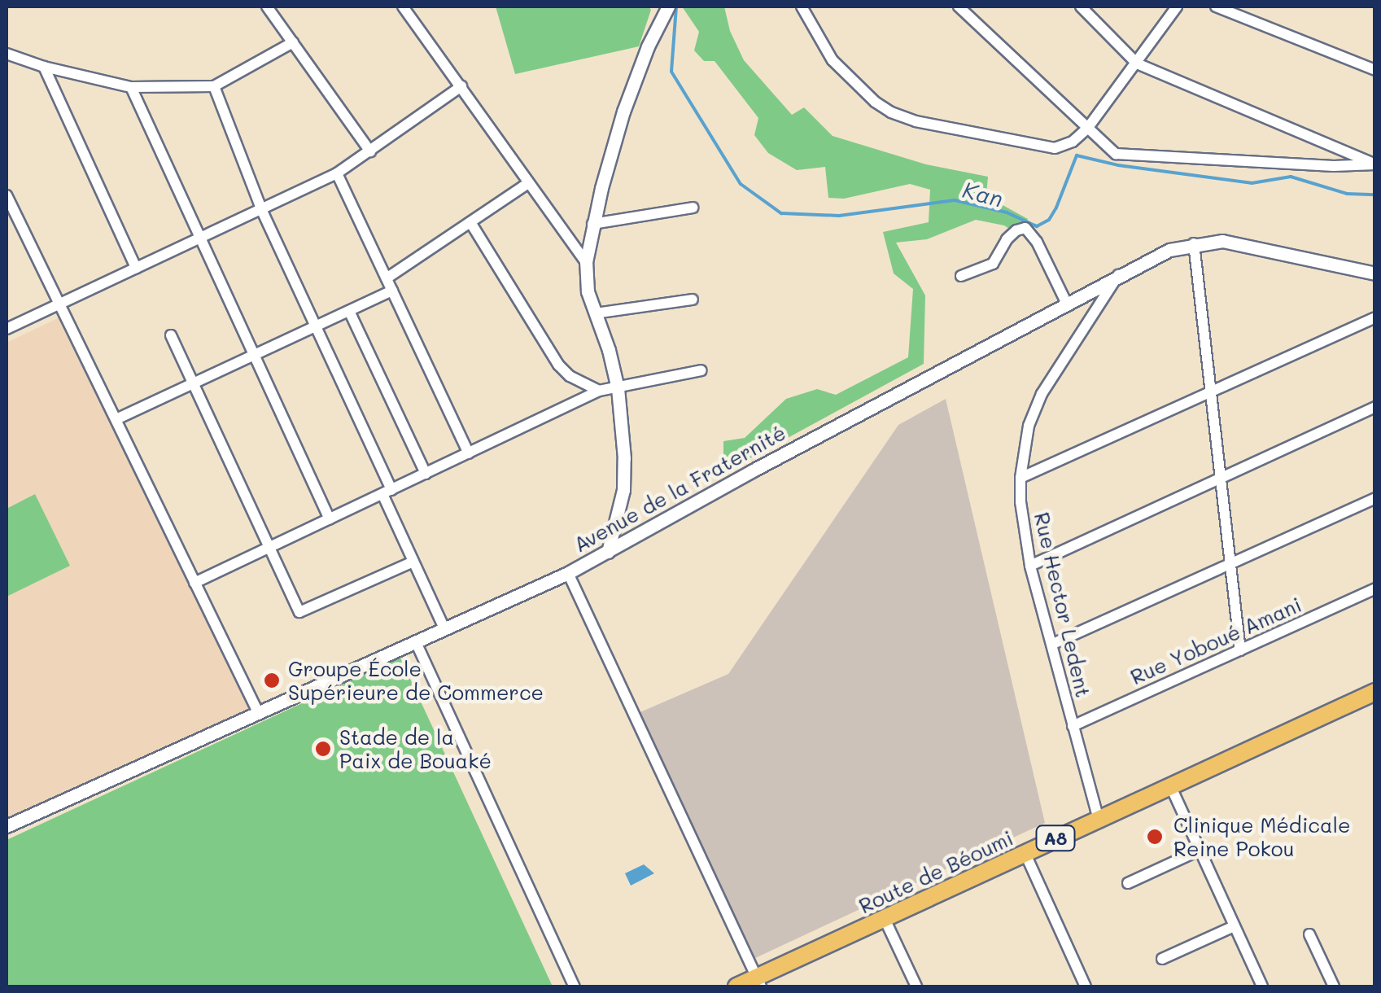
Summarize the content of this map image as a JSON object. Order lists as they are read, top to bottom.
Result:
{
  "streets": {
    "main road": ["A8", "Route de Béoumi"],
    "street": ["Avenue de la Fraternité", "Rue Hector Ledent", "Rue Yoboué Amani"]
  },
  "crossings": [
    ["Avenue de la Fraternité", "Rue Hector Ledent"],
    ["Rue Hector Ledent", "Rue Yoboué Amani"],
    ["Rue Hector Ledent", "Route de Béoumi"]
  ],
  "water": ["Kan"],
  "places": ["Groupe École Supérieure de Commerce", "Stade de la Paix de Bouaké", "Clinique Médicale Reine Pokou"]
}
